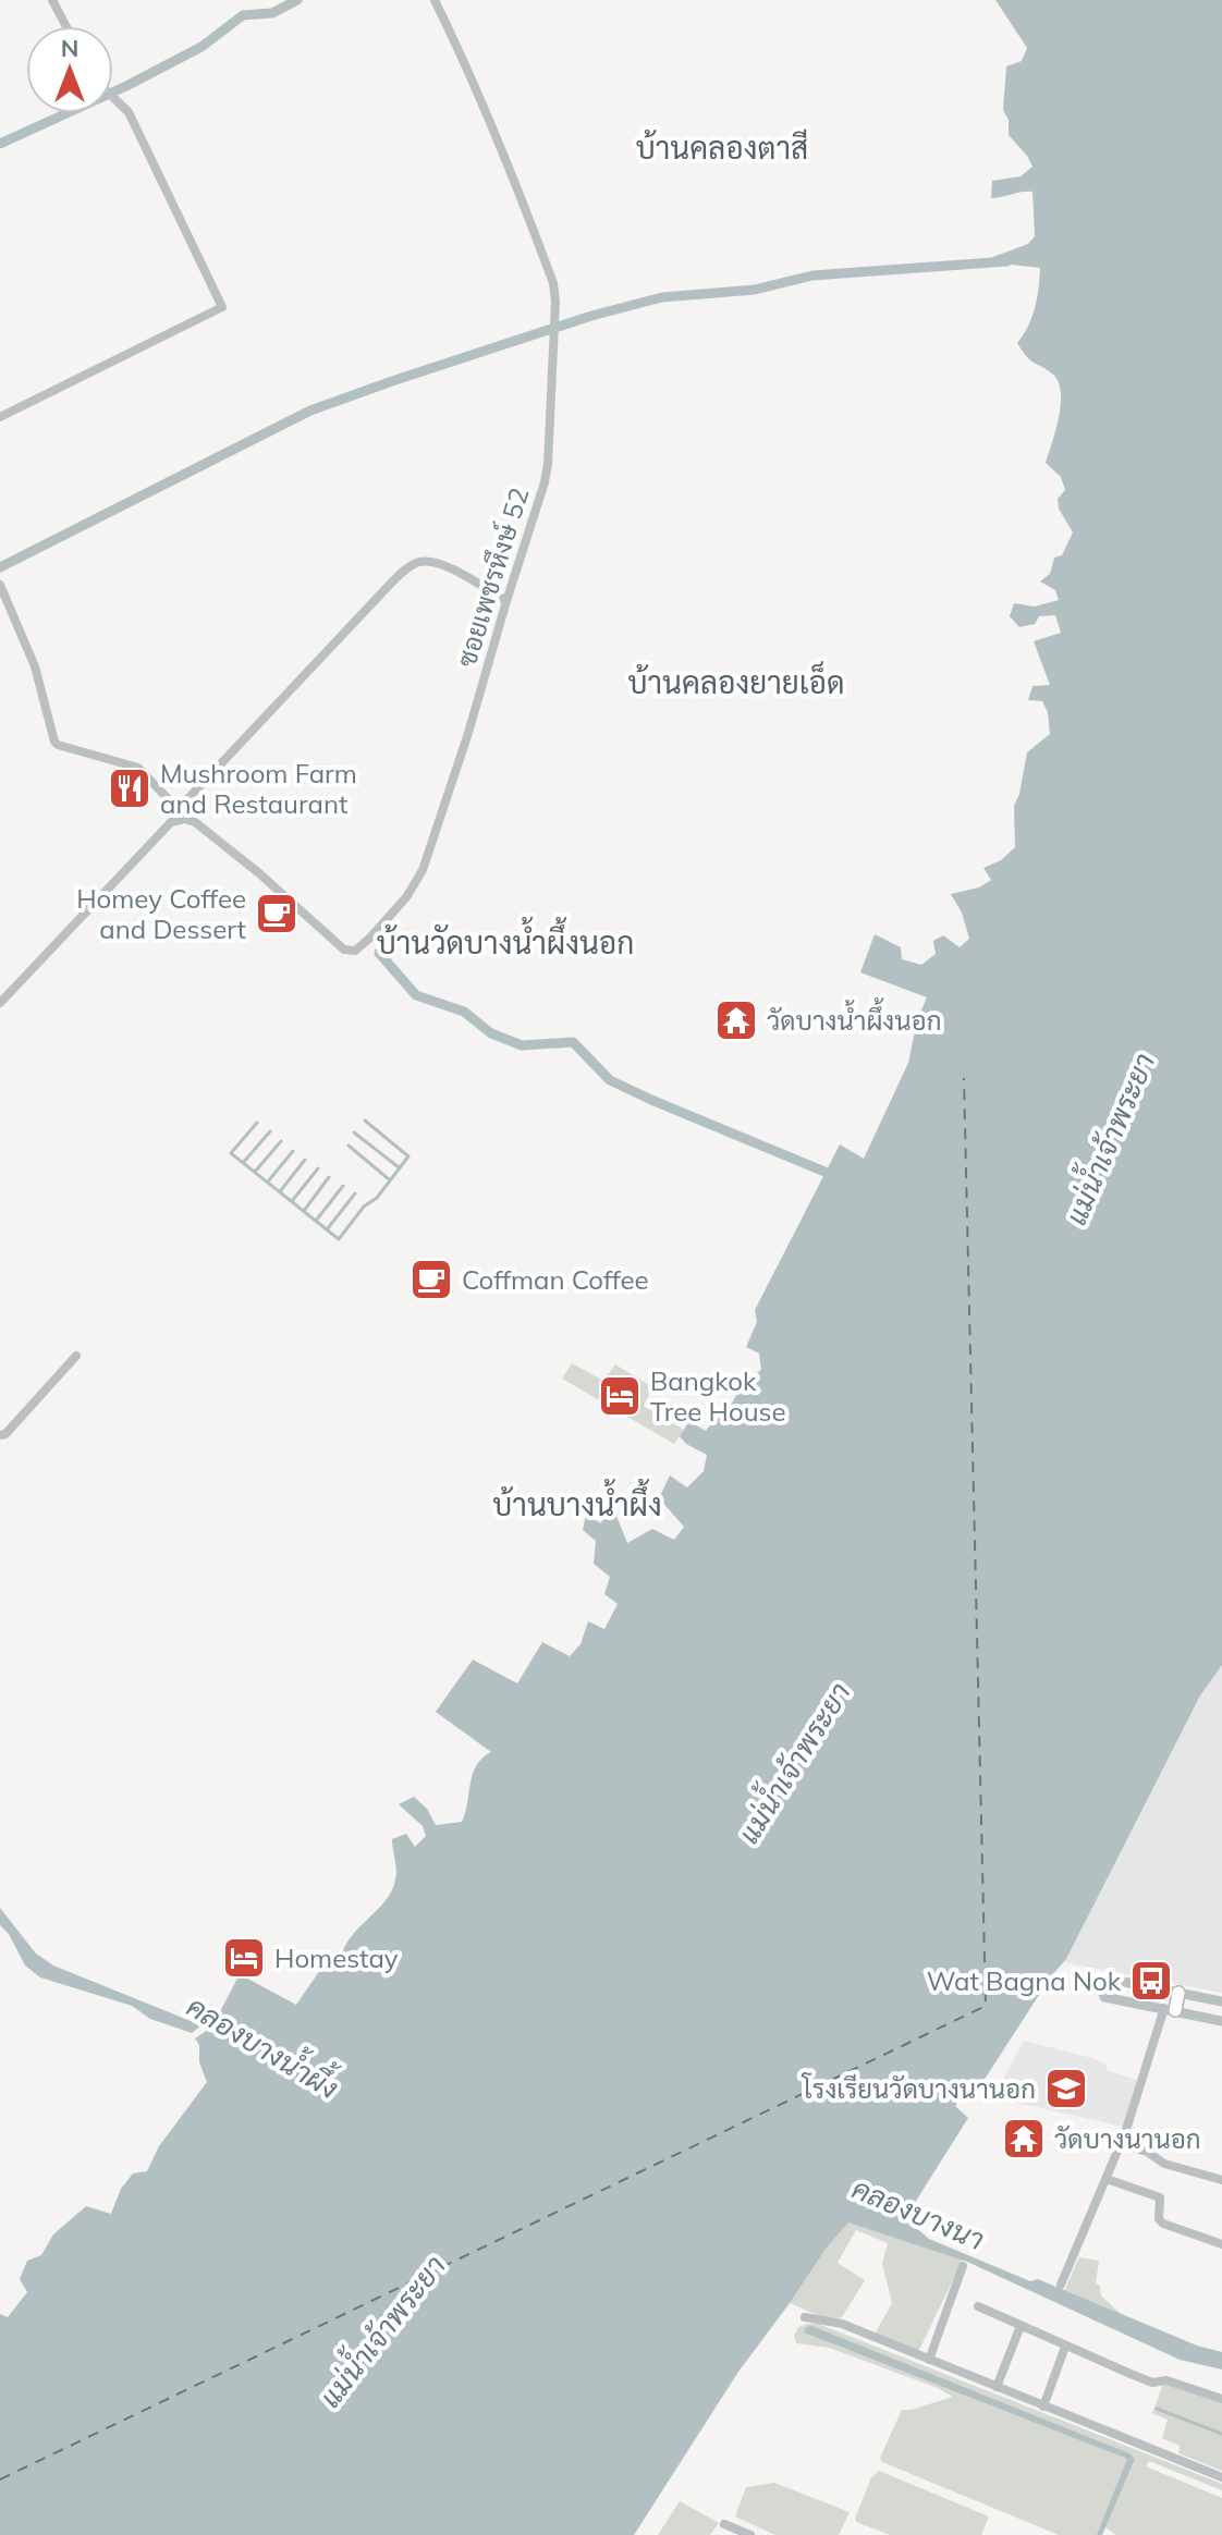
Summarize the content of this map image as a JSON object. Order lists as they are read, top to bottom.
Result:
{
  "streets": {
    "street": ["ซอยเพชรหึงษ์ 52"]
  },
  "districts": [
    "บ้านคลองตาสี",
    "บ้านคลองยายเอ็ด",
    "บ้านวัดบางน้ำผึ้งนอก",
    "บ้านบางน้ำผึ้ง"
  ],
  "water": ["แม่น้ำเจ้าพระยา", "คลองบางน้ำผึ้ง", "คลองบางนา"],
  "places": {
    "restaurant": ["Mushroom Farm and Restaurant"],
    "cafe": ["Homey Coffee and Dessert", "Coffman Coffee"],
    "temple": ["วัดบางน้ำผึ้งนอก", "วัดบางนานอก"],
    "hotel": ["Bangkok Tree House", "Homestay"],
    "bus stop": ["Wat Bagna Nok"],
    "school or university": ["โรงเรียนวัดบางนานอก"]
  },
  "north": "top"
}
